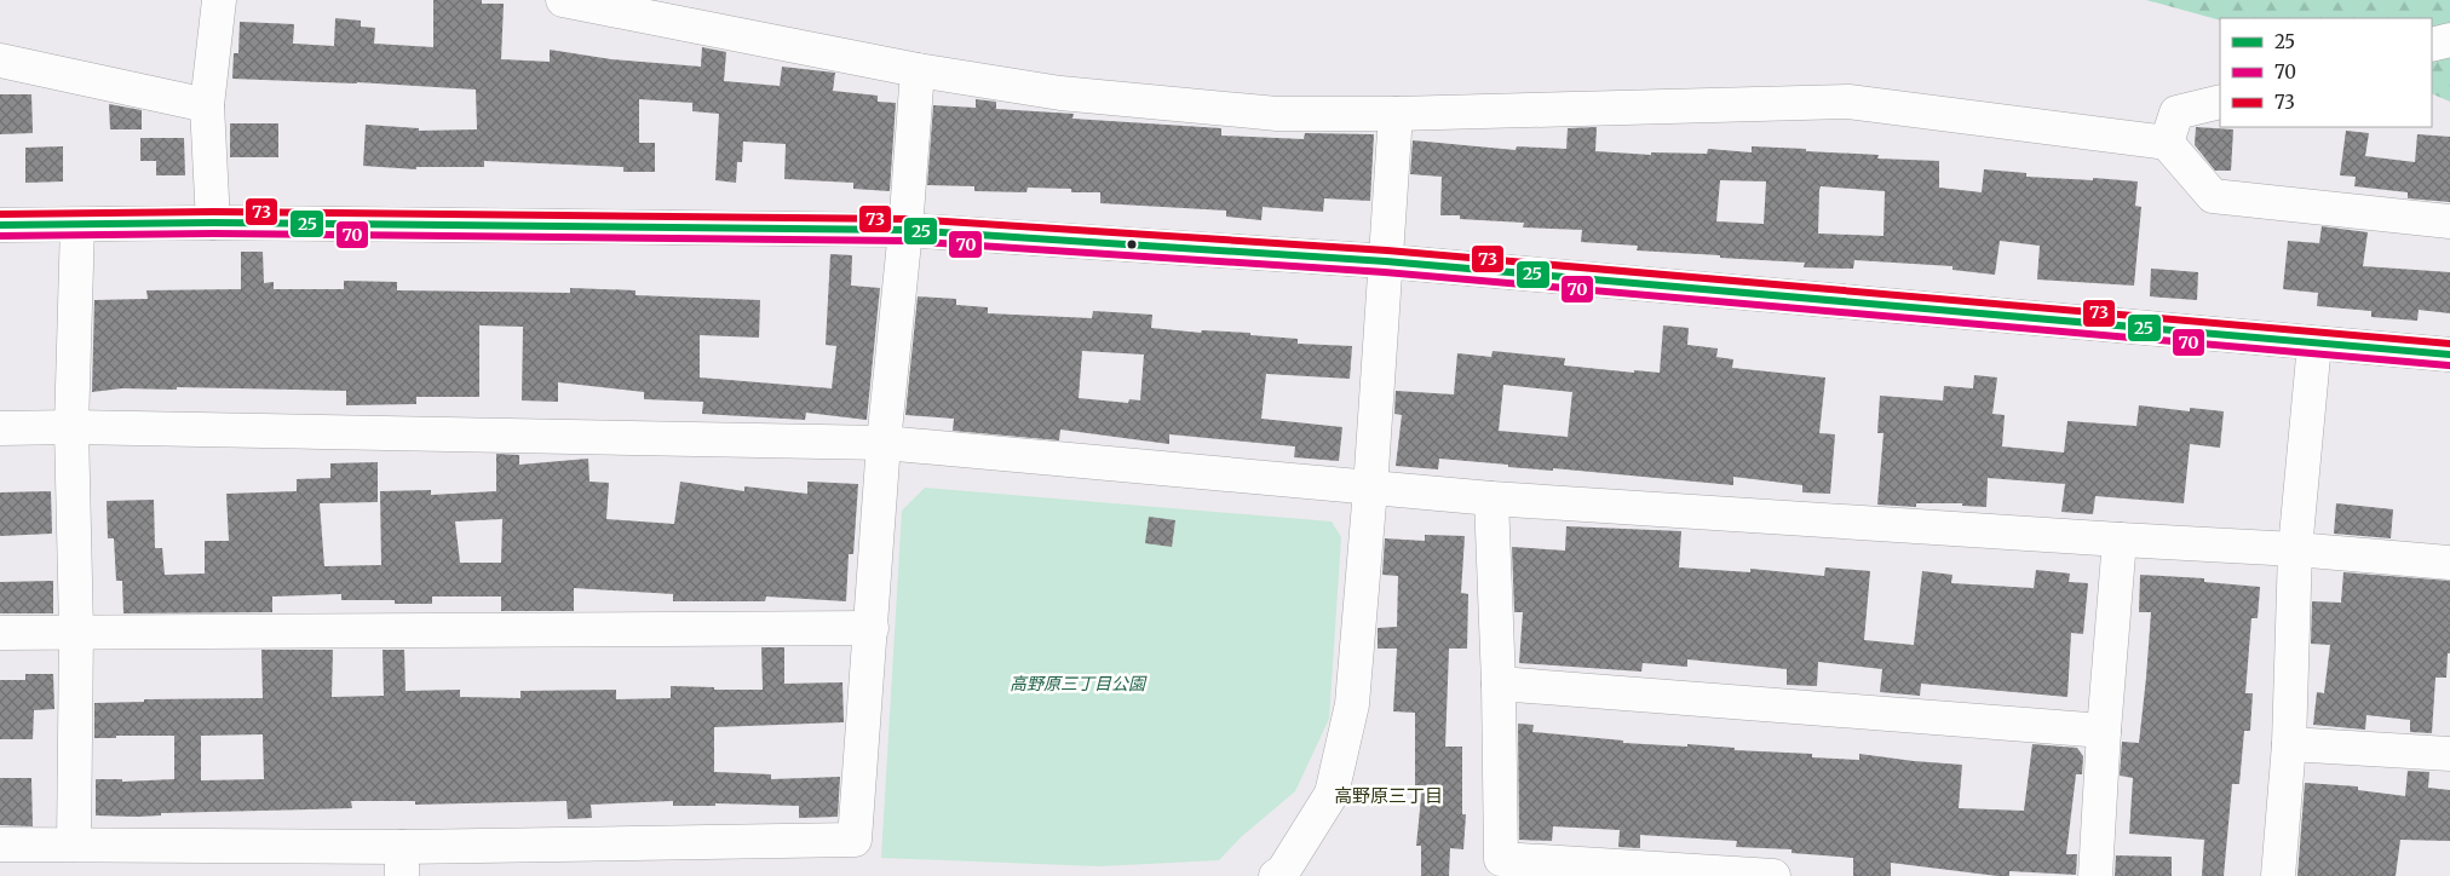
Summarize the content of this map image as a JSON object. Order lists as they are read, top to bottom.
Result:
{
  "districts": ["高野原三丁目"],
  "parks": ["高野原三丁目公園"],
  "lines": ["transit line 73", "transit line 25", "transit line 70"],
  "legend": ["25", "70", "73"]
}
